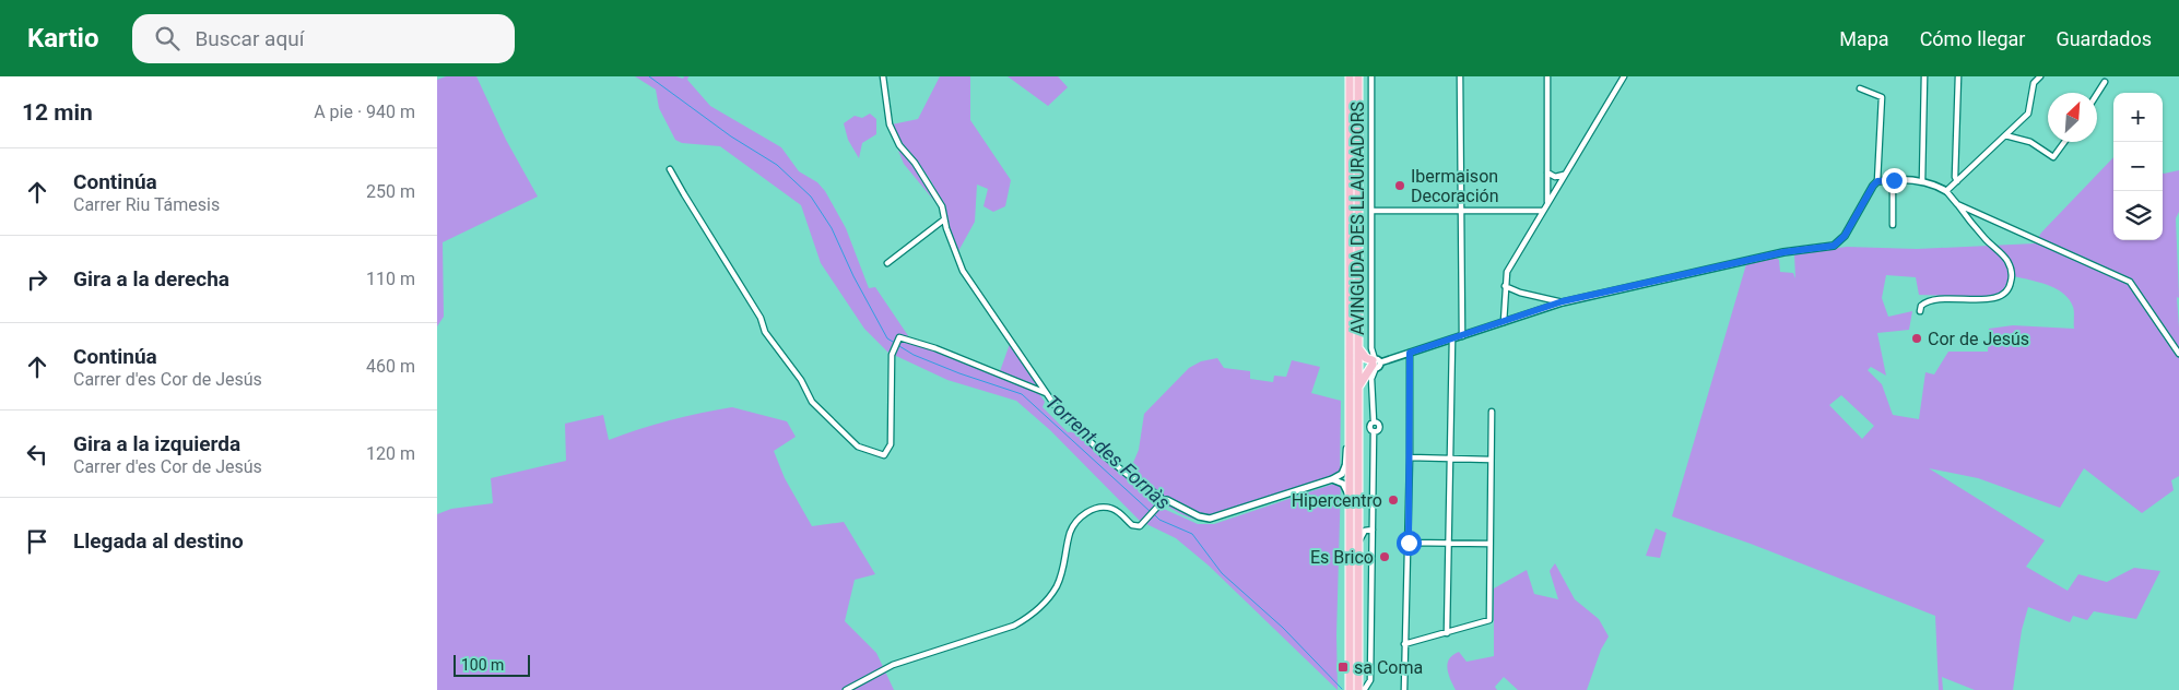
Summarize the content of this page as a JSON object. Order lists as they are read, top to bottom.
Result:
{
  "streets": {
    "street": ["AVINGUDA DES LLAURADORS"]
  },
  "water": ["Torrent des Fornàs"],
  "places": {
    "other": [
      "Ibermaison Decoración",
      "Cor de Jesús",
      "Hipercentro",
      "Es Brico"
    ],
    "transit": ["sa Coma"]
  },
  "scale_bar": "100 m",
  "north": "top right",
  "page": {
    "header": "Kartio",
    "search": "Buscar aquí",
    "nav": ["Mapa", "Cómo llegar", "Guardados"],
    "heading": ["12 min", "A pie · 940 m"],
    "map_buttons": ["+", "−"],
    "list": [
      ["Continúa", "Carrer Riu Támesis", "250 m"],
      ["Gira a la derecha", "110 m"],
      ["Continúa", "Carrer d'es Cor de Jesús", "460 m"],
      ["Gira a la izquierda", "Carrer d'es Cor de Jesús", "120 m"],
      "Llegada al destino"
    ],
    "scale": "100 m"
  }
}
